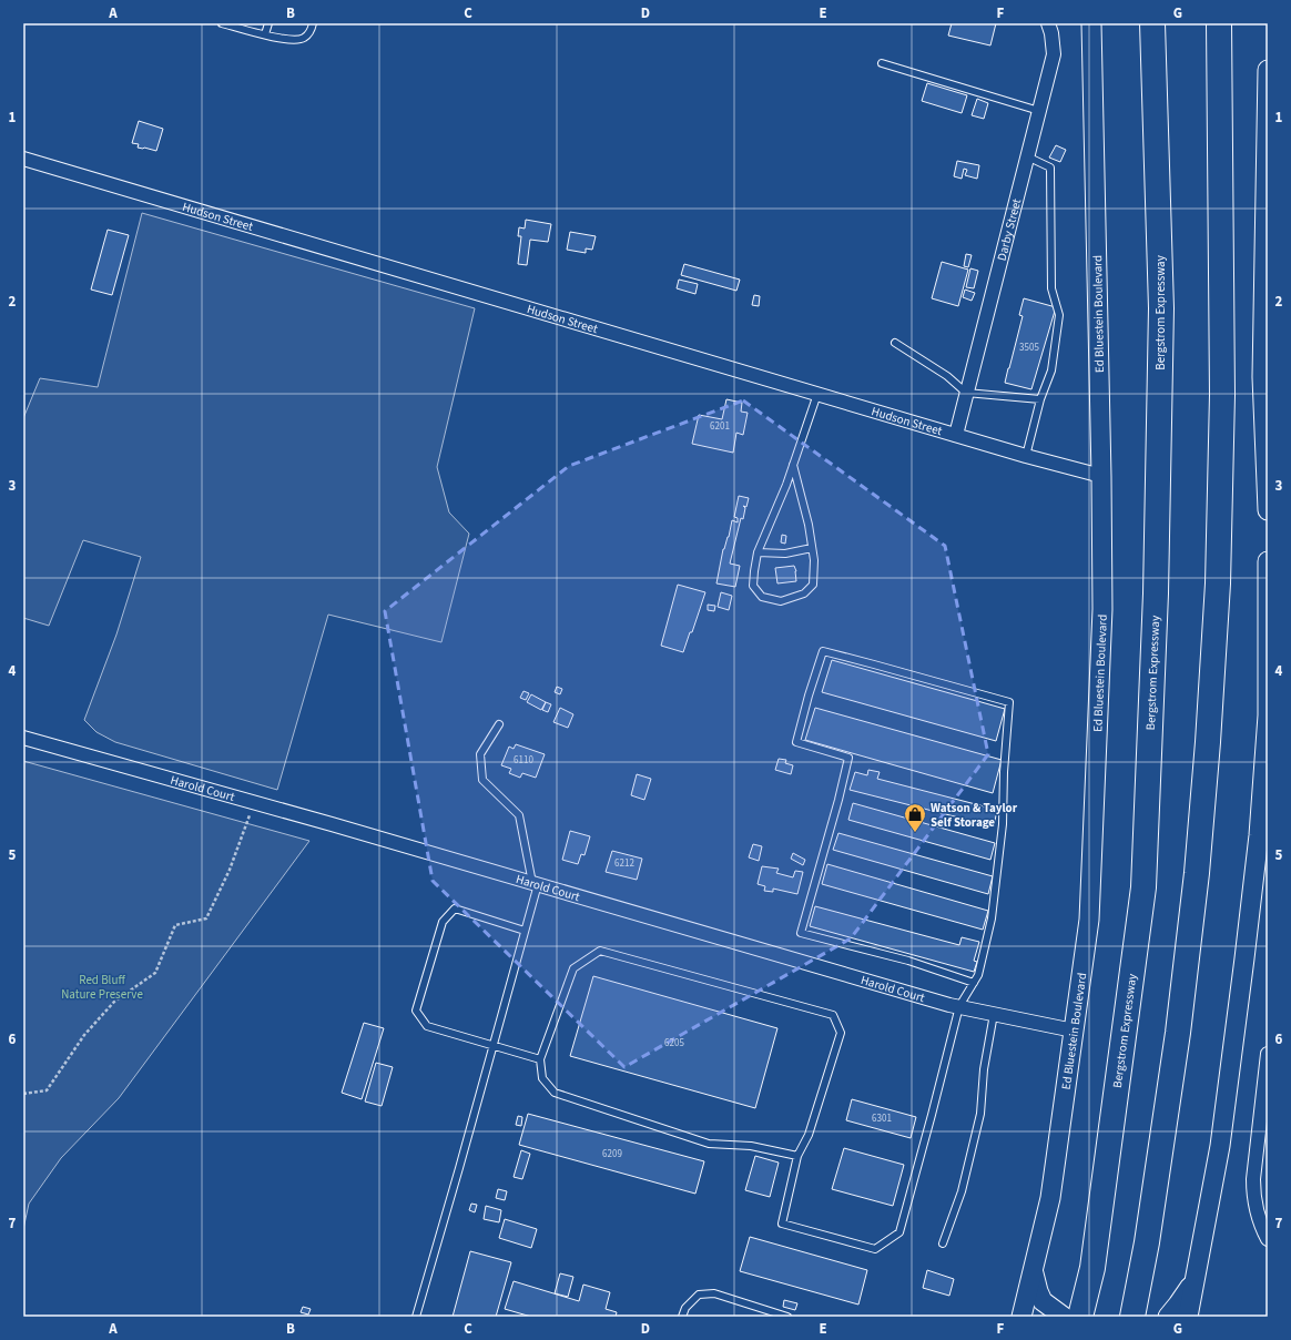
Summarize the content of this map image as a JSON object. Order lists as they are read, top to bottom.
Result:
{
  "streets": {
    "highway": ["Bergstrom Expressway"],
    "main road": ["Ed Bluestein Boulevard"],
    "street": ["Hudson Street", "Darby Street", "Harold Court"]
  },
  "crossings": [
    ["Hudson Street", "Darby Street"],
    ["Hudson Street", "Ed Bluestein Boulevard"],
    ["Ed Bluestein Boulevard", "Harold Court"]
  ],
  "parks": ["Red Bluff Nature Preserve"],
  "places": {
    "shop": ["Watson & Taylor Self Storage"]
  },
  "house_numbers": [
    "3505",
    "6201",
    "6110",
    "6212",
    "6205",
    "6301",
    "6209"
  ],
  "grid": {
    "columns": [
      "A",
      "B",
      "C",
      "D",
      "E",
      "F",
      "G"
    ],
    "rows": [
      "1",
      "2",
      "3",
      "4",
      "5",
      "6",
      "7"
    ]
  }
}
